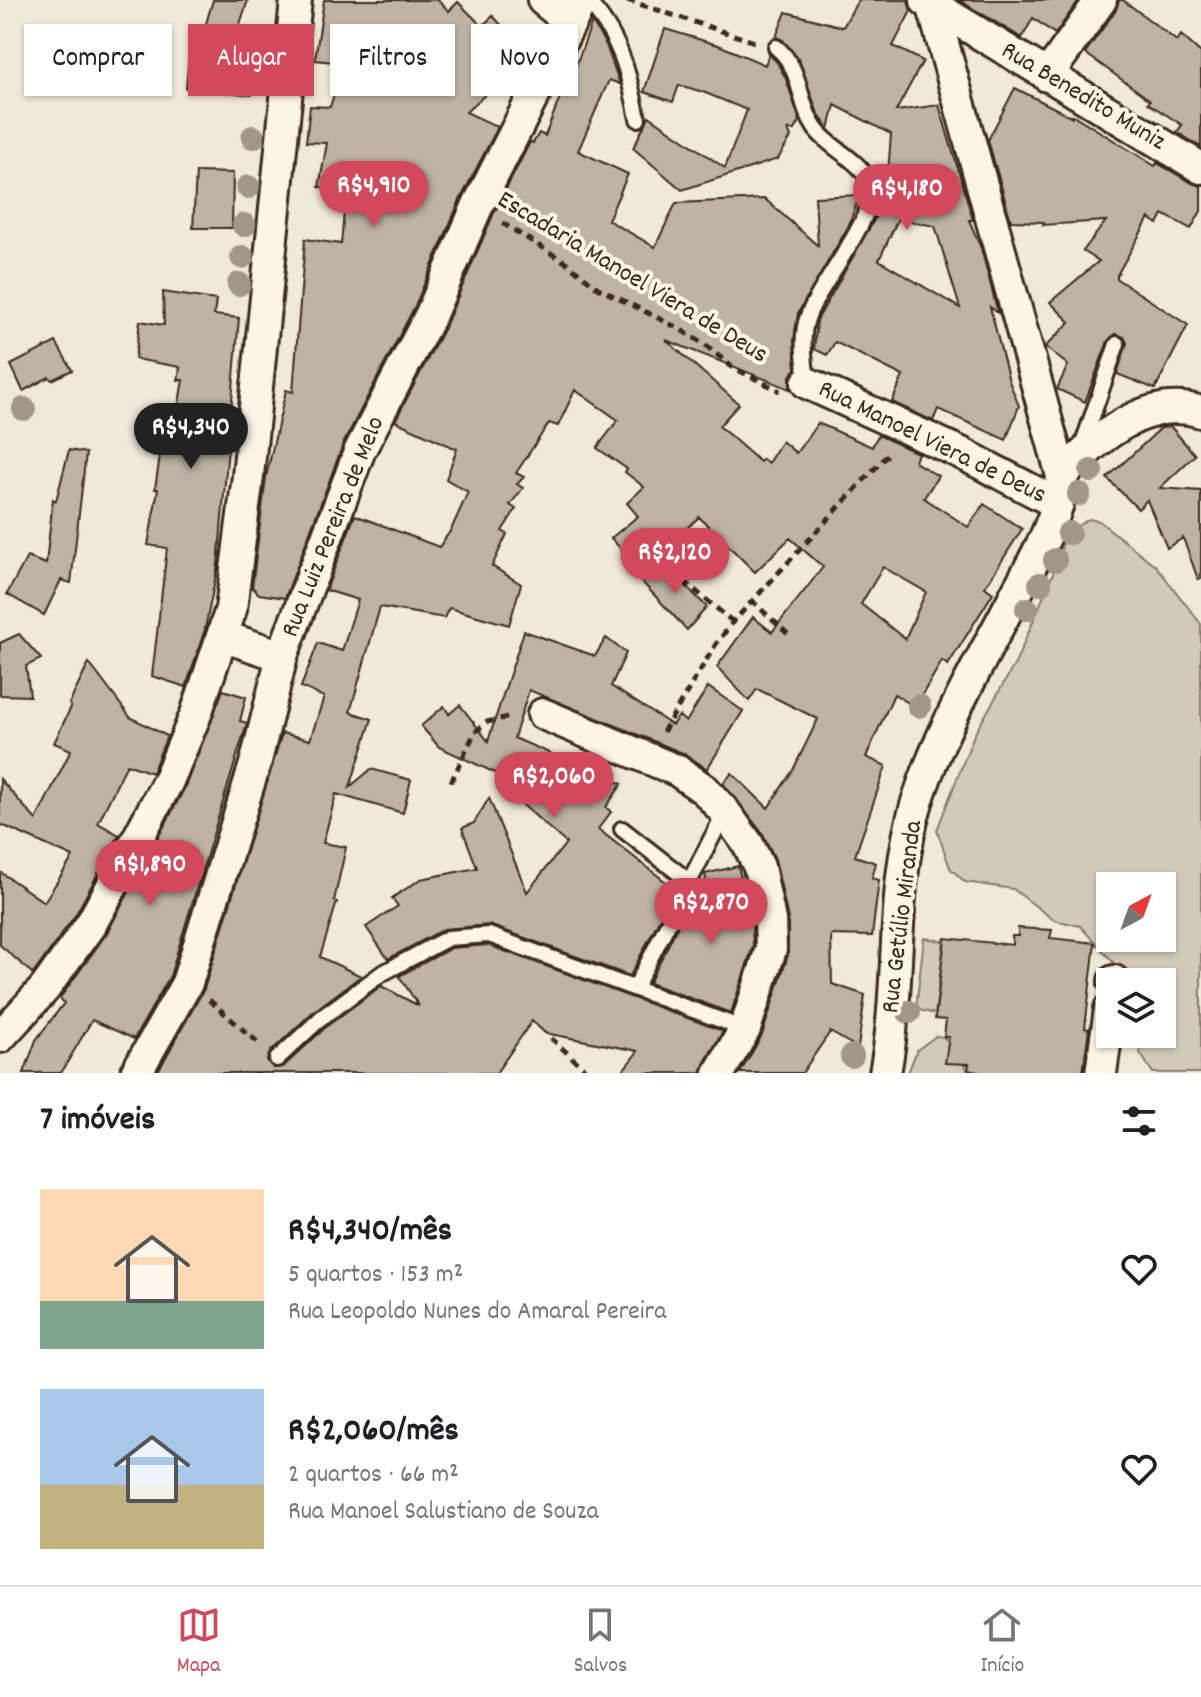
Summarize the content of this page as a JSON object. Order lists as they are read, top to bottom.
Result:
{
  "streets": {
    "street": [
      "Rua Benedito Muniz",
      "Rua Manoel Viera de Deus",
      "Rua Luiz Pereira de Melo",
      "Rua Getúlio Miranda"
    ],
    "path": ["Escadaria Manoel Viera de Deus"]
  },
  "crossings": [
    ["Escadaria Manoel Viera de Deus", "Rua Manoel Viera de Deus"],
    ["Escadaria Manoel Viera de Deus", "Rua Luiz Pereira de Melo"],
    ["Rua Manoel Viera de Deus", "Rua Getúlio Miranda"]
  ],
  "north": "top right",
  "page": {
    "chip": [
      "Comprar",
      "Alugar",
      "Filtros",
      "Novo"
    ],
    "price": [
      "R$4,910",
      "R$4,180",
      "R$4,340",
      "R$2,120",
      "R$2,060",
      "R$1,890",
      "R$2,870"
    ],
    "heading": "7 imóveis",
    "list": [
      {
        "name": "R$4,340/mês",
        "note": "5 quartos · 153 m² · Rua Leopoldo Nunes do Amaral Pereira"
      },
      {
        "name": "R$2,060/mês",
        "note": "2 quartos · 66 m² · Rua Manoel Salustiano de Souza"
      }
    ],
    "tabs": ["Mapa", "Salvos", "Início"]
  }
}
